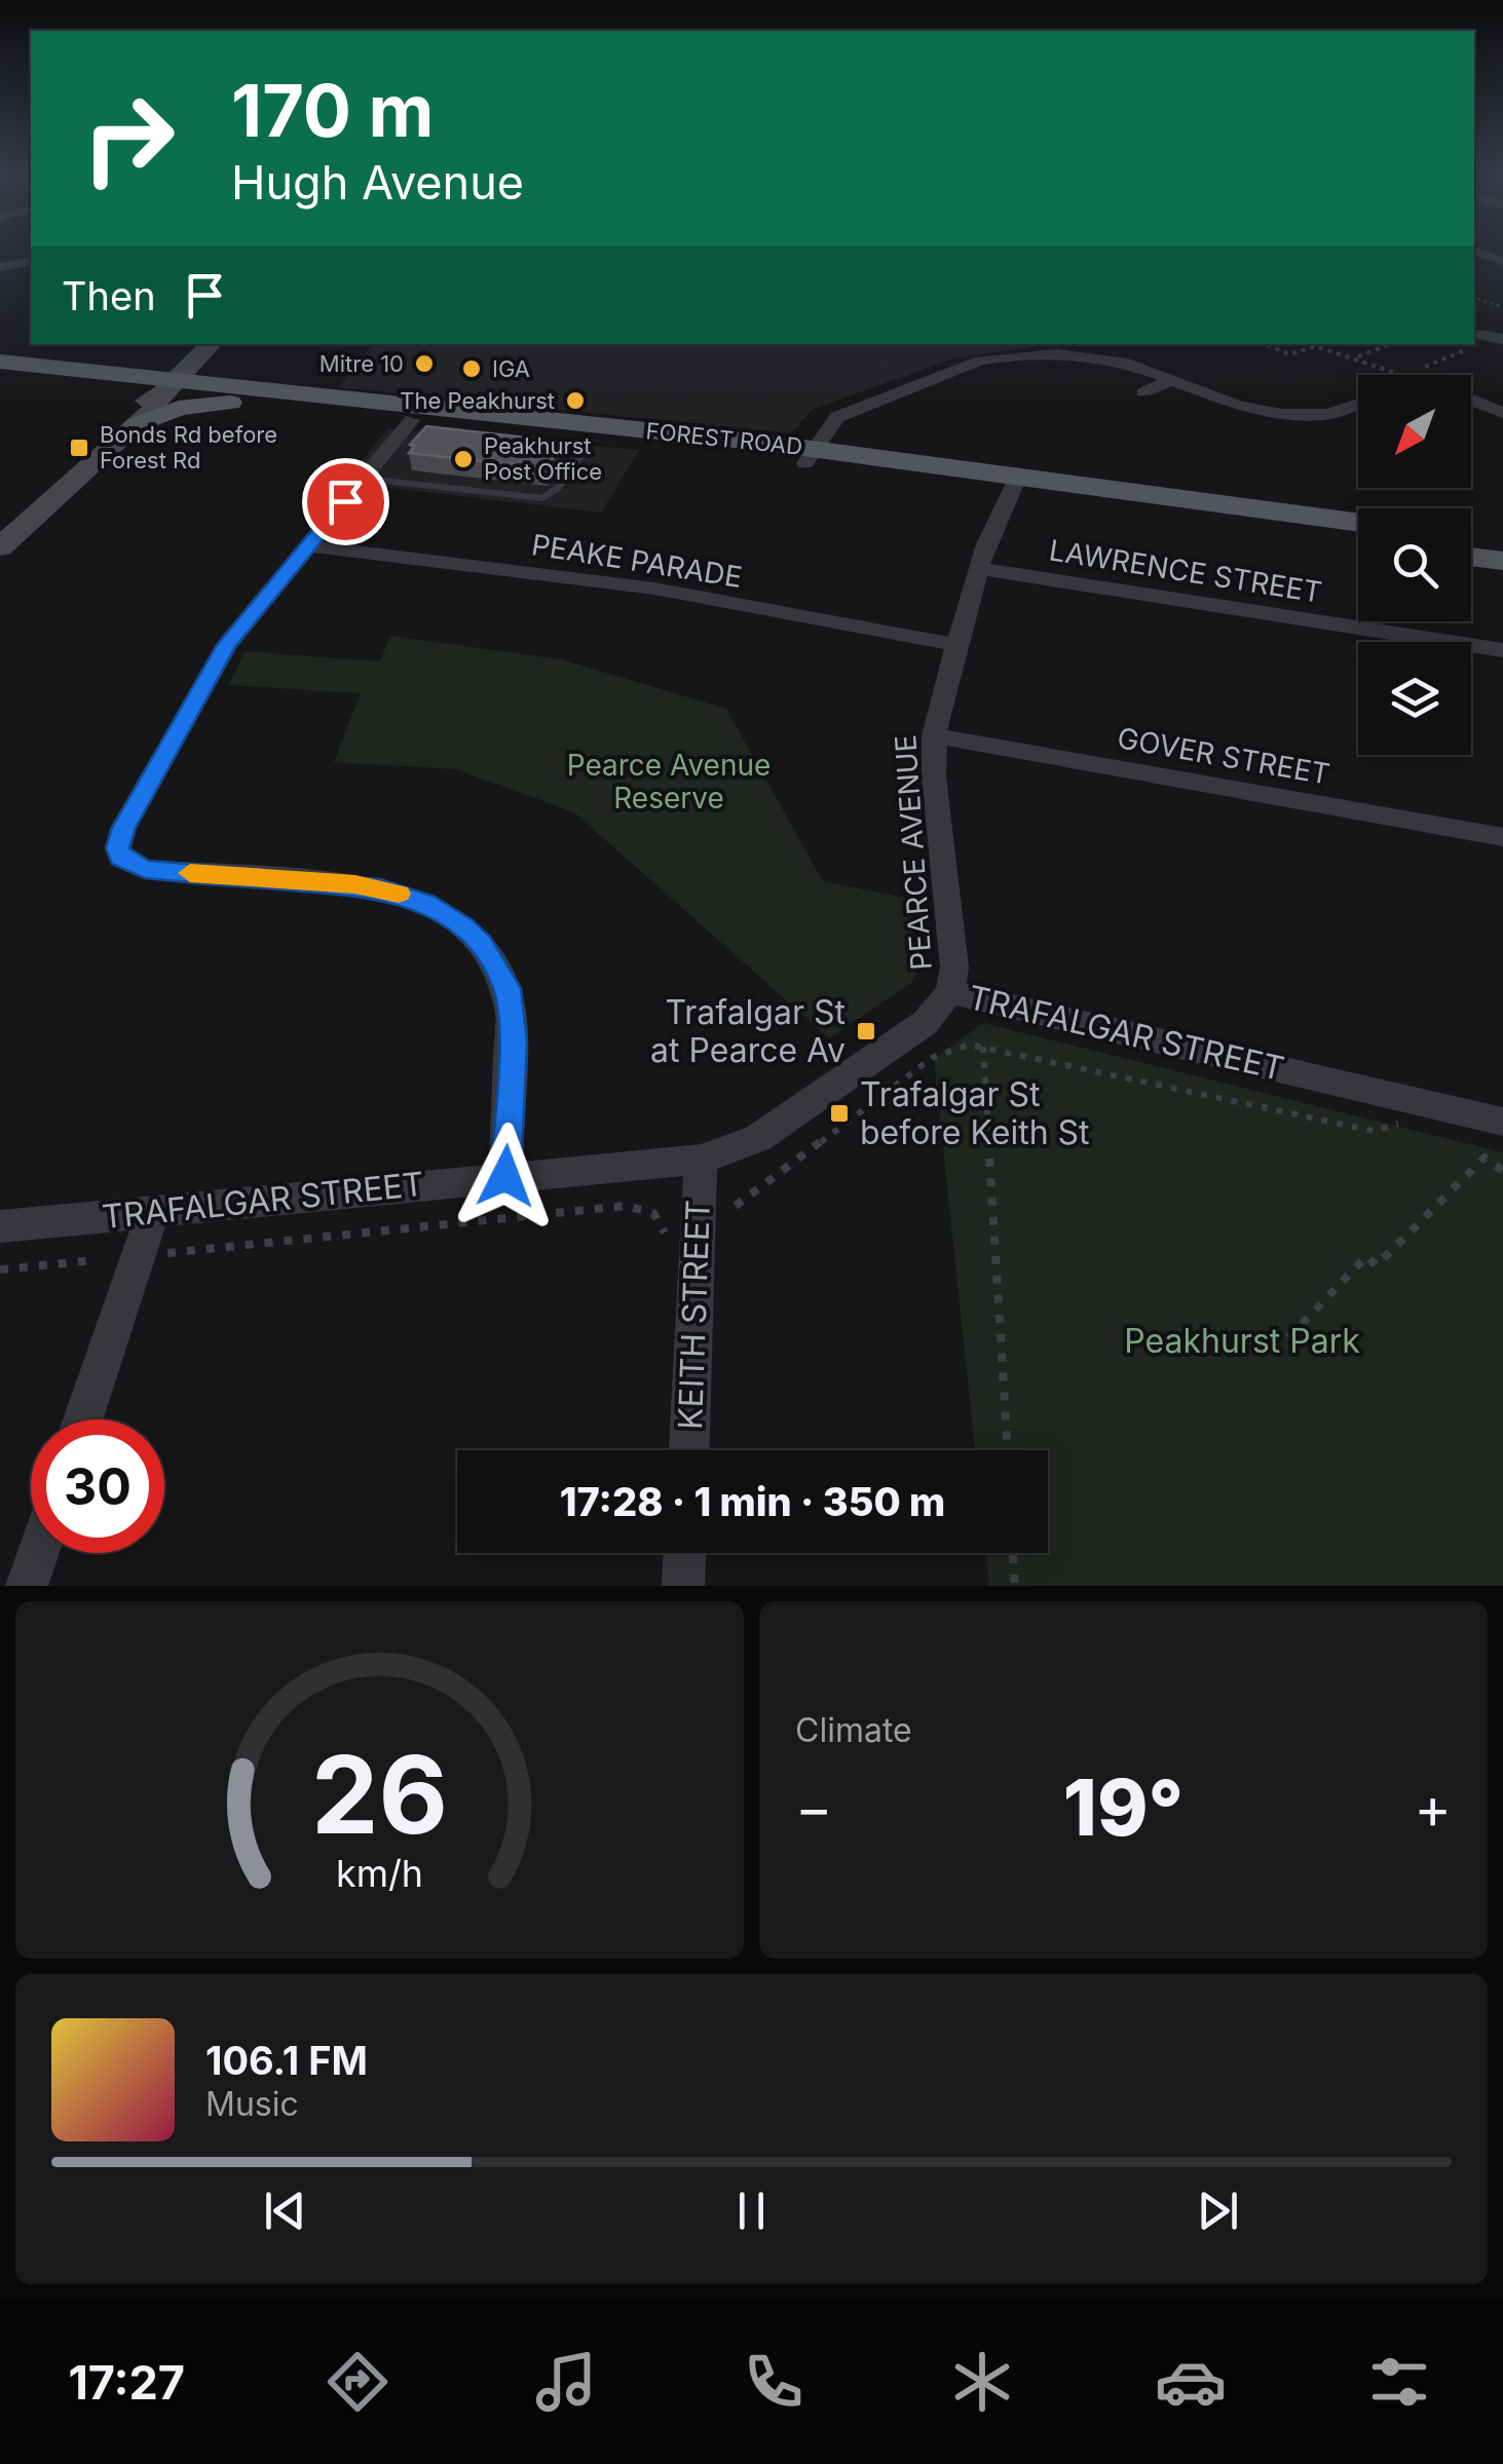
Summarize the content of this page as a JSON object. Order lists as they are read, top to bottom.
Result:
{
  "streets": {
    "main road": ["FOREST ROAD"],
    "street": [
      "PEAKE PARADE",
      "LAWRENCE STREET",
      "GOVER STREET",
      "PEARCE AVENUE",
      "TRAFALGAR STREET",
      "KEITH STREET"
    ]
  },
  "crossings": [
    ["FOREST ROAD", "PEARCE AVENUE"],
    ["PEAKE PARADE", "PEARCE AVENUE"],
    ["LAWRENCE STREET", "PEARCE AVENUE"],
    ["GOVER STREET", "PEARCE AVENUE"],
    ["PEARCE AVENUE", "TRAFALGAR STREET"],
    ["TRAFALGAR STREET", "KEITH STREET"]
  ],
  "parks": ["Pearce Avenue Reserve", "Peakhurst Park"],
  "places": {
    "other": [
      "Mitre 10",
      "IGA",
      "The Peakhurst",
      "Peakhurst Post Office"
    ],
    "transit": ["Bonds Rd before Forest Rd", "Trafalgar St at Pearce Av", "Trafalgar St before Keith St"]
  },
  "north": "bottom left",
  "page": {
    "turn": ["170 m", "Hugh Avenue"],
    "then": "Then",
    "limit": "30",
    "trip": "17:28 · 1 min · 350 m",
    "tile": "Climate",
    "heat": ["−", "19°", "+"],
    "song": ["106.1 FM", "Music"],
    "tabs": "17:27",
    "gauge": ["26", "km/h"]
  }
}
